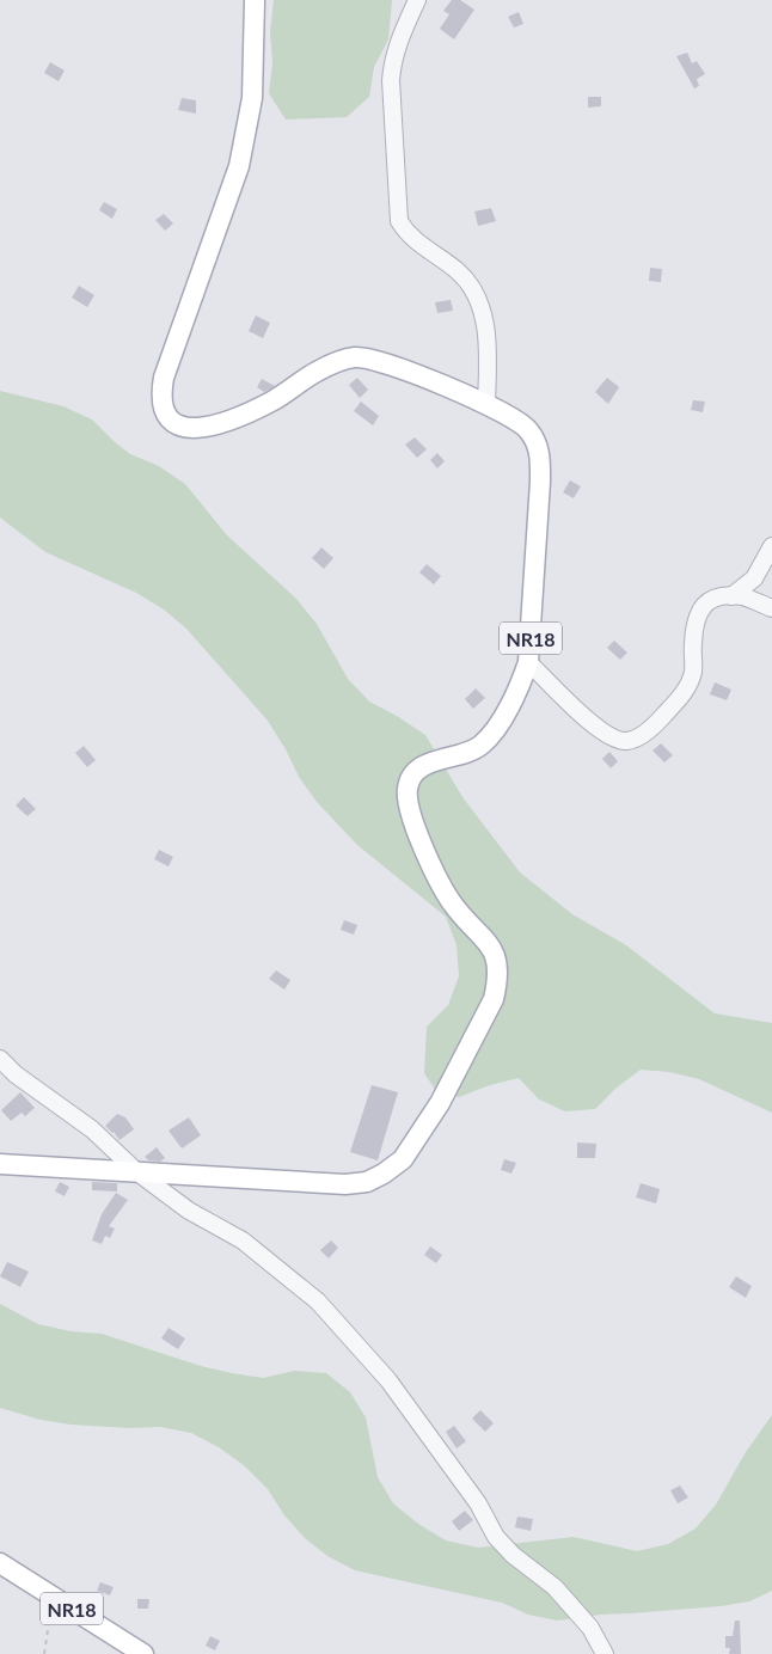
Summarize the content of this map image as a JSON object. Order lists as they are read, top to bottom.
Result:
{
  "streets": {
    "main road": ["NR18"]
  }
}
